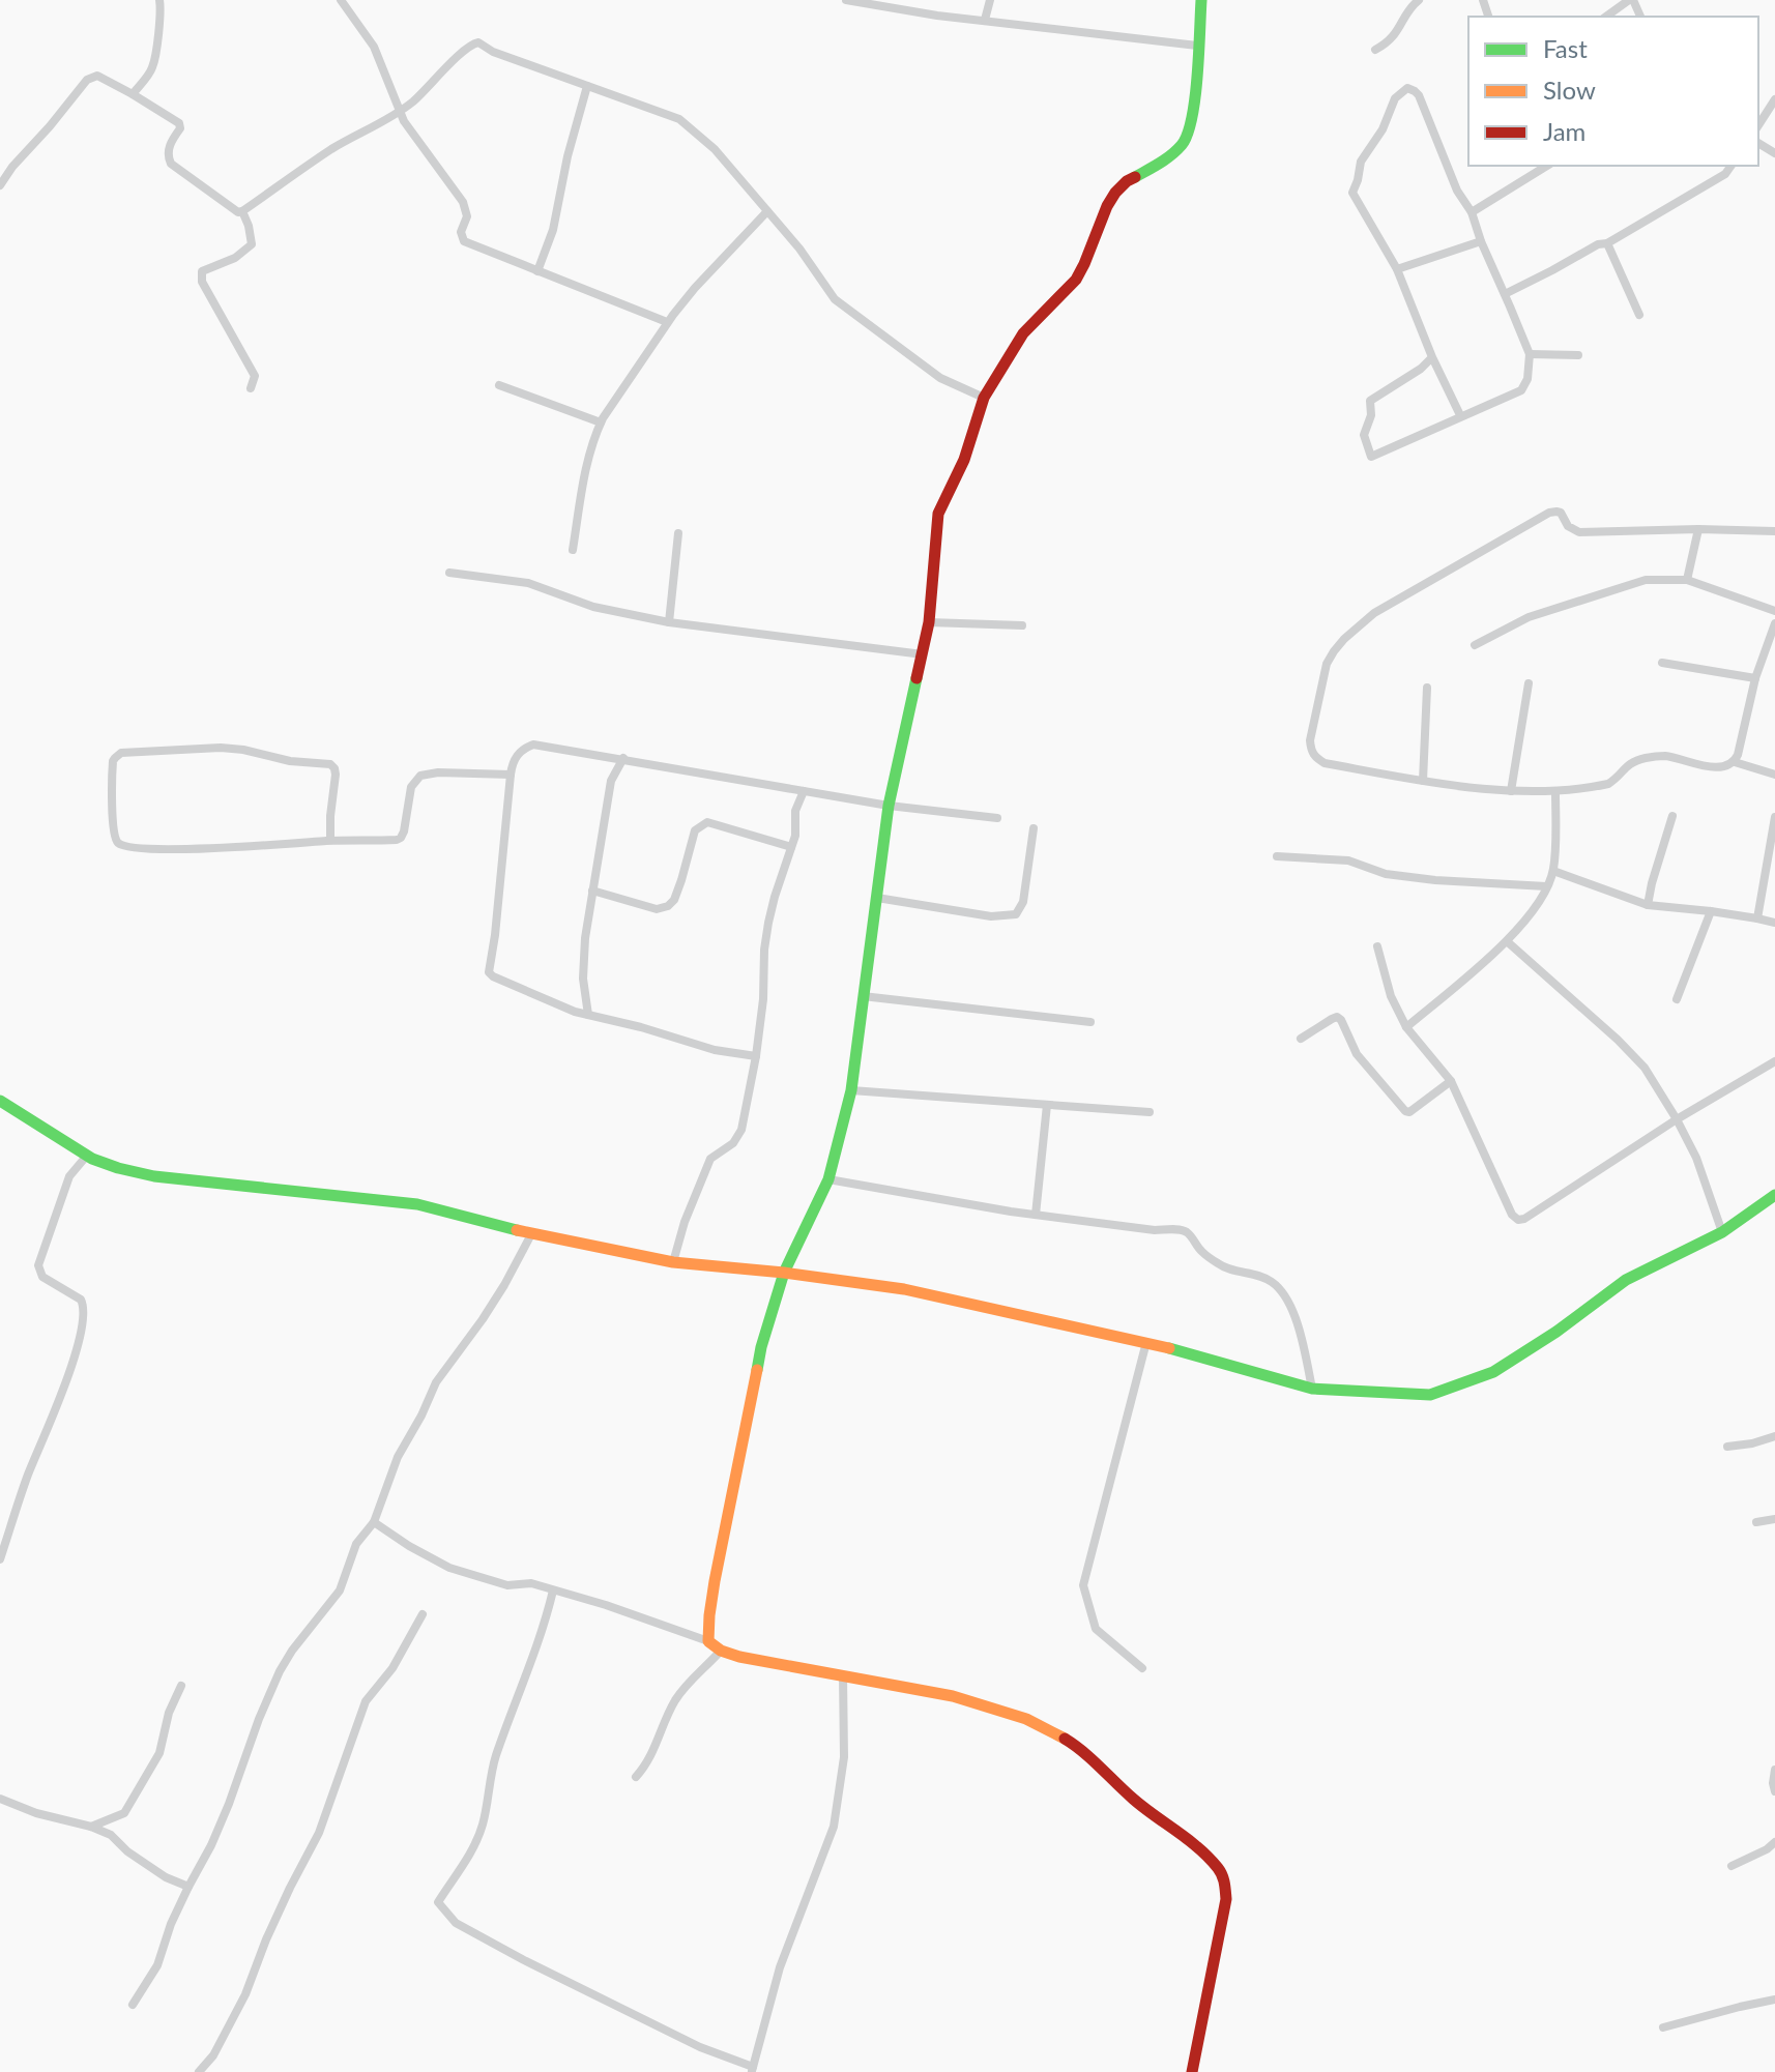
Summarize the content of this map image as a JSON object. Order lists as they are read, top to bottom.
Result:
{
  "legend": ["Fast", "Slow", "Jam"]
}
